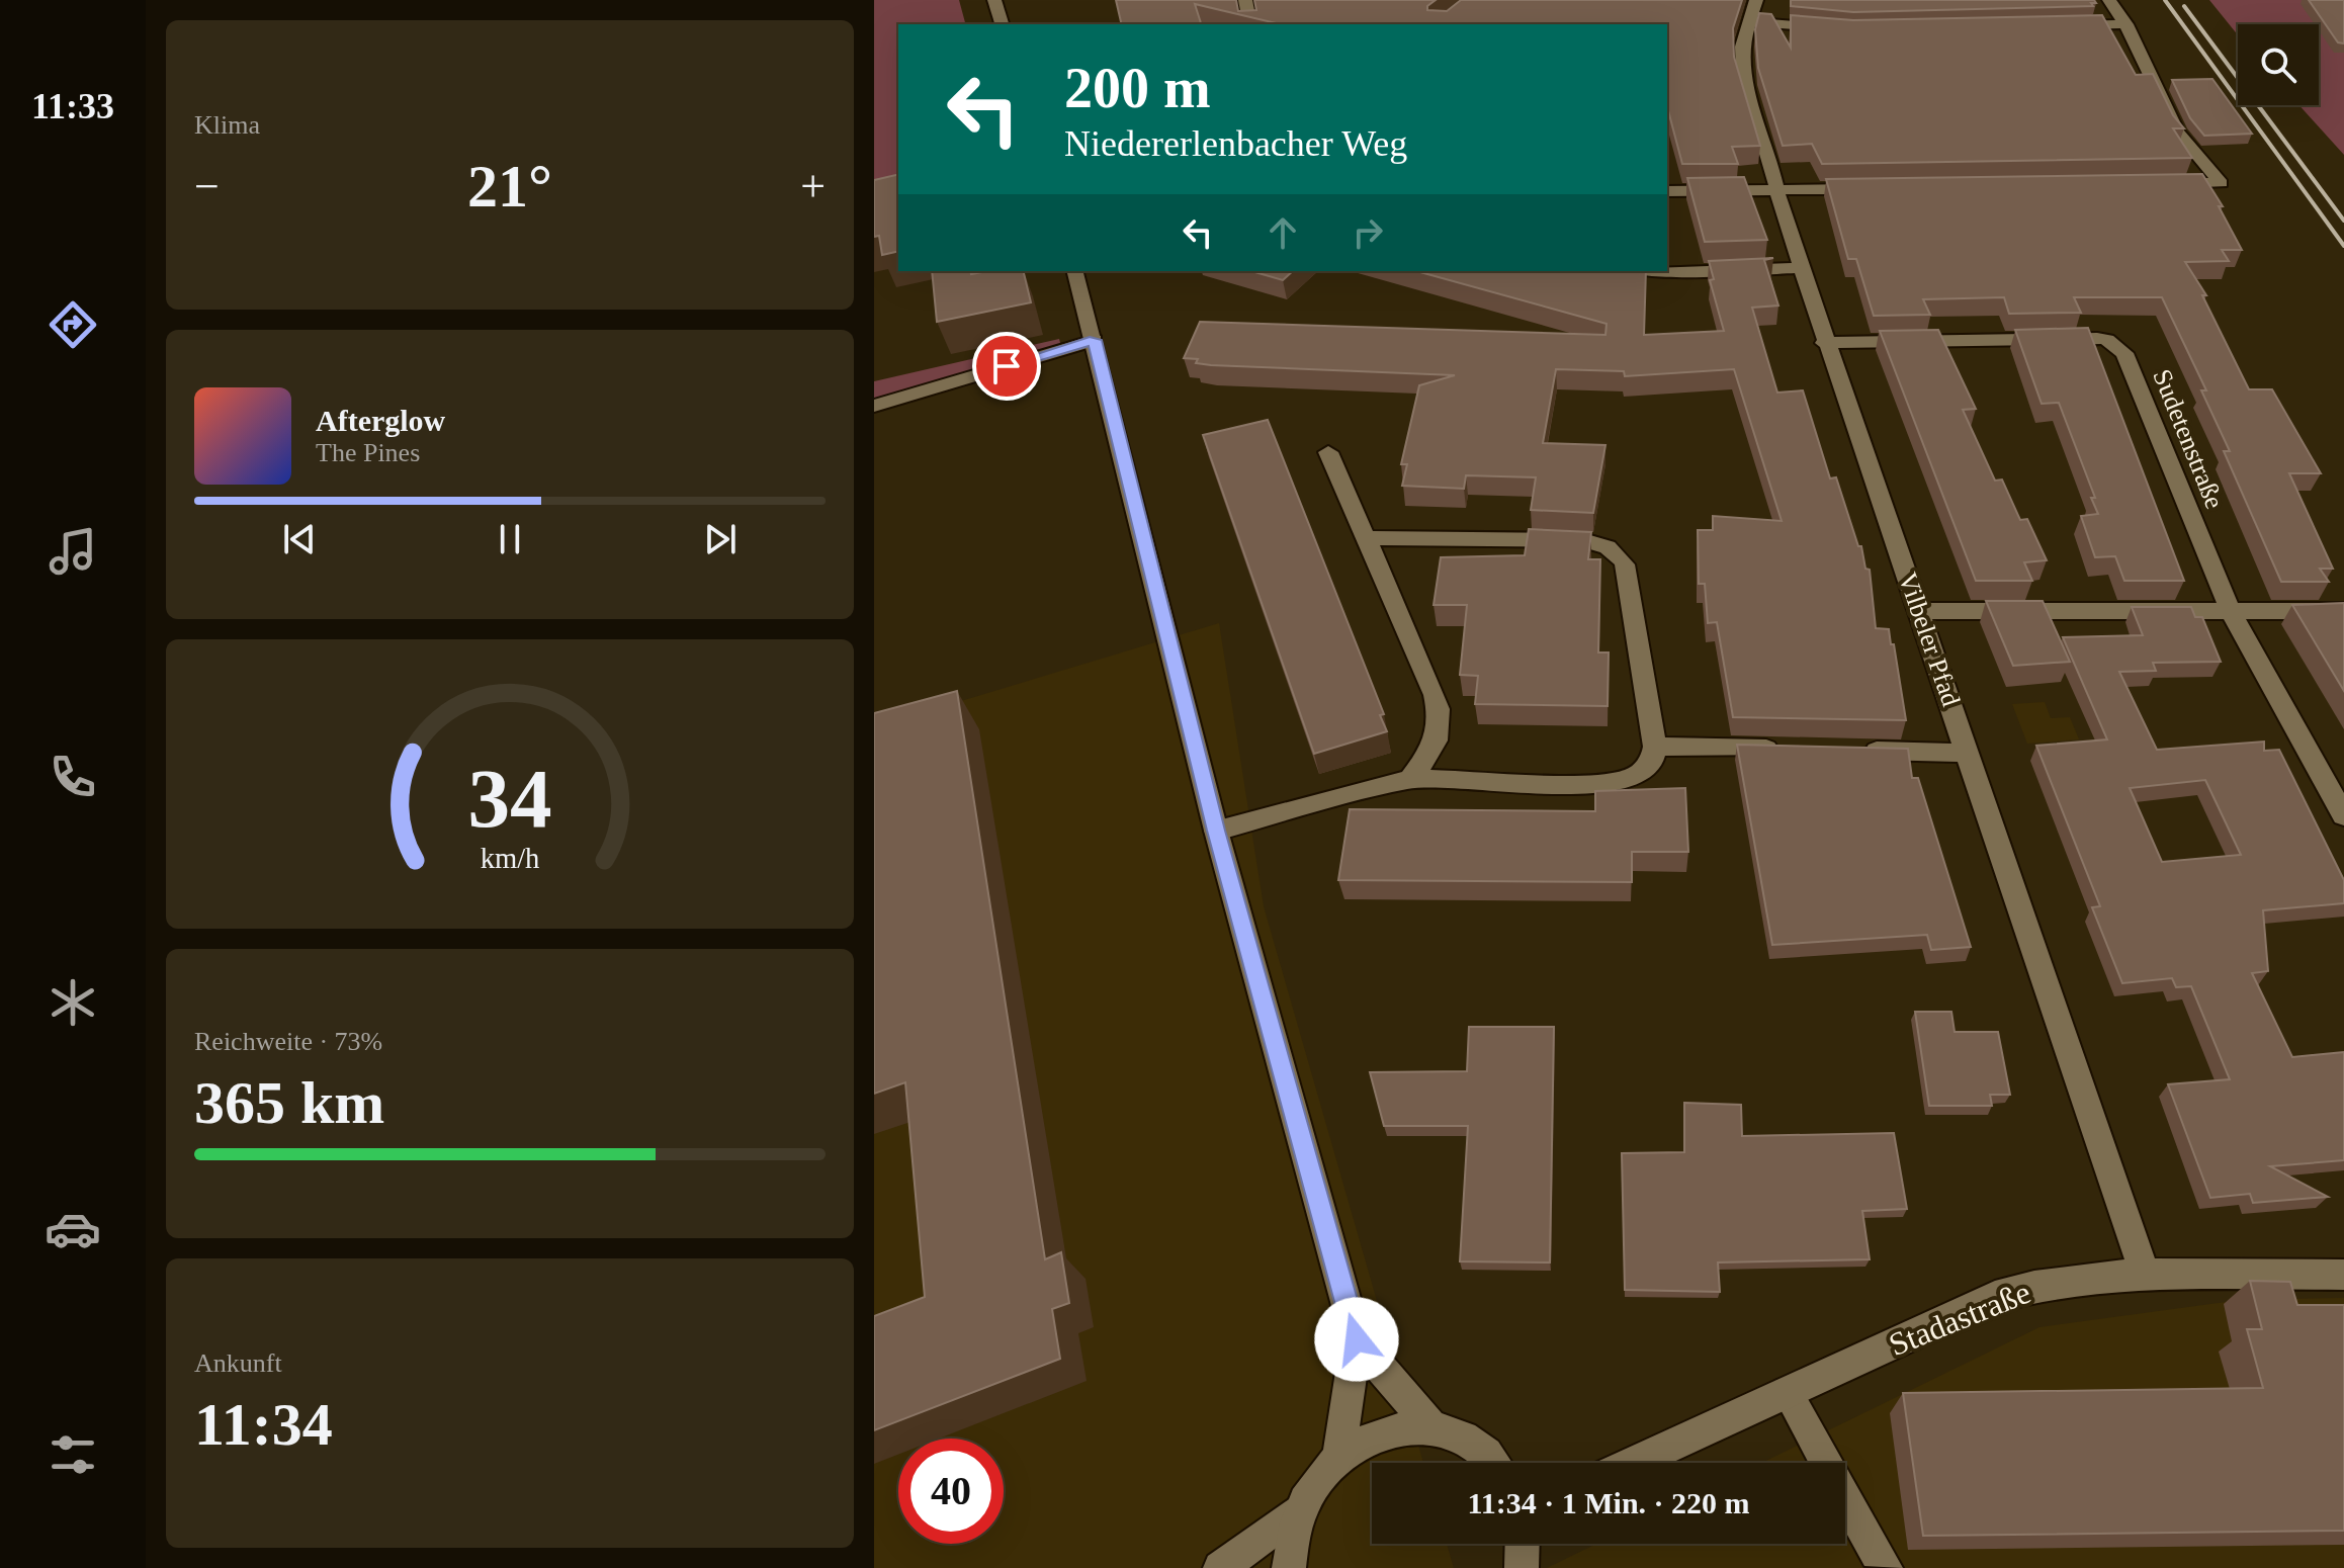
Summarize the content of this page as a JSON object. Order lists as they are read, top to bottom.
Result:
{
  "streets": {
    "street": ["Sudetenstraße", "Vilbeler Pfad", "Stadastraße"]
  },
  "crossings": [
    ["Sudetenstraße", "Vilbeler Pfad"],
    ["Vilbeler Pfad", "Stadastraße"]
  ],
  "page": {
    "tabs": "11:33",
    "tile": [
      "Klima",
      ["Reichweite · 73%", "365 km"],
      ["Ankunft", "11:34"]
    ],
    "turn": ["200 m", "Niedererlenbacher Weg"],
    "heat": ["−", "21°", "+"],
    "song": ["Afterglow", "The Pines"],
    "limit": "40",
    "trip": "11:34 · 1 Min. · 220 m",
    "gauge": ["34", "km/h"]
  }
}
